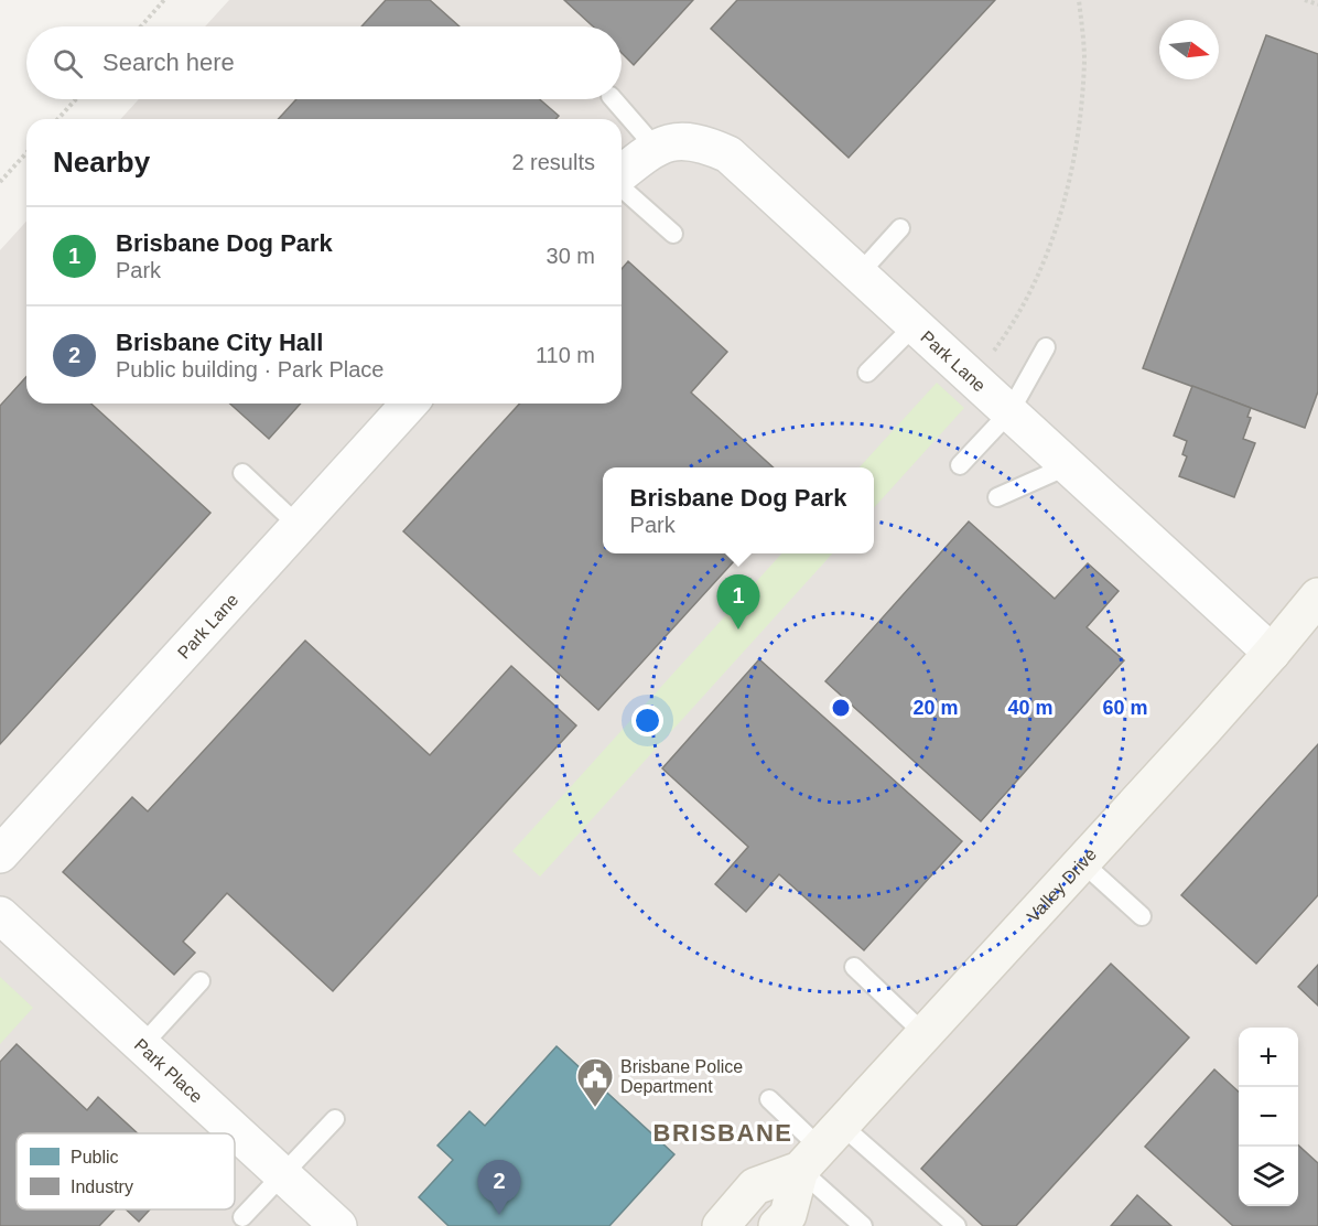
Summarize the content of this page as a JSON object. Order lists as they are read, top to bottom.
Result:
{
  "streets": {
    "main road": ["Valley Drive"],
    "street": ["Park Lane", "Park Place"]
  },
  "crossings": [
    ["Park Lane", "Valley Drive"]
  ],
  "districts": ["BRISBANE"],
  "places": {
    "public building": ["Brisbane Police Department"]
  },
  "legend": ["Public", "Industry"],
  "north": "right",
  "page": {
    "search": "Search here",
    "heading": ["Nearby", "2 results"],
    "list": [
      {
        "mark": "1",
        "name": "Brisbane Dog Park",
        "note": "Park",
        "value": "30 m"
      },
      {
        "mark": "2",
        "name": "Brisbane City Hall",
        "note": "Public building · Park Place",
        "value": "110 m"
      }
    ],
    "popup": ["Brisbane Dog Park", "Park"],
    "pins": ["1", "2"],
    "map_buttons": ["+", "−"]
  },
  "rings": ["20 m", "40 m", "60 m"]
}
